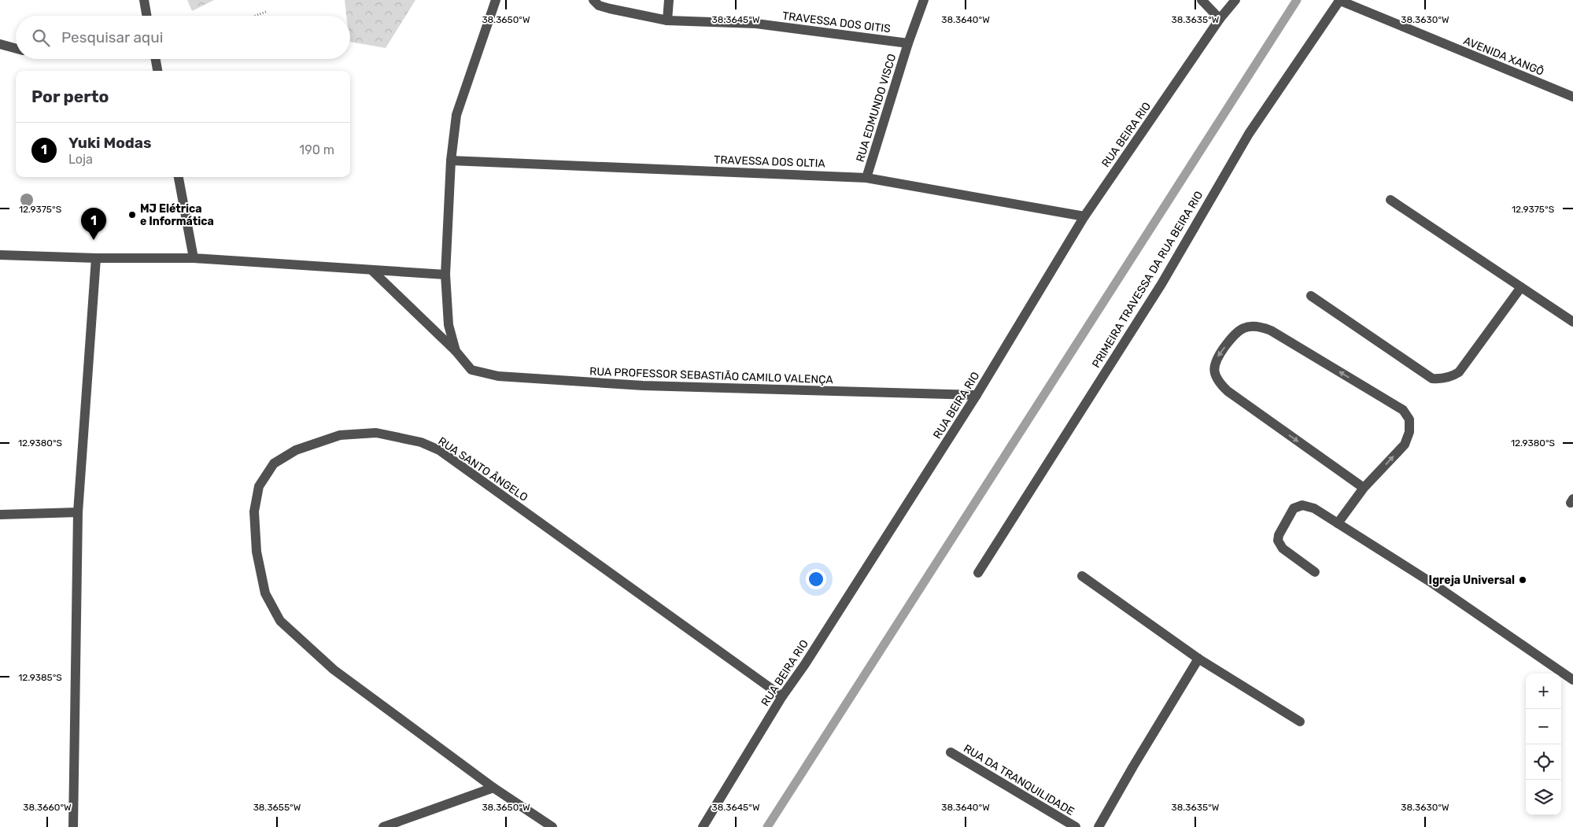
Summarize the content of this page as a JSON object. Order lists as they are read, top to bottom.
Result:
{
  "streets": {
    "street": [
      "TRAVESSA DOS OITIS",
      "AVENIDA XANGÕ",
      "RUA EDMUNDO VISCO",
      "RUA BEIRA RIO",
      "TRAVESSA DOS OLTIA",
      "PRIMEIRA TRAVESSA DA RUA BEIRA RIO",
      "RUA PROFESSOR SEBASTIÃO CAMILO VALENÇA",
      "RUA SANTO ÂNGELO",
      "RUA DA TRANQUILIDADE"
    ]
  },
  "crossings": [
    ["TRAVESSA DOS OITIS", "RUA EDMUNDO VISCO"],
    ["AVENIDA XANGÕ", "PRIMEIRA TRAVESSA DA RUA BEIRA RIO"],
    ["RUA EDMUNDO VISCO", "TRAVESSA DOS OLTIA"],
    ["RUA BEIRA RIO", "TRAVESSA DOS OLTIA"],
    ["RUA BEIRA RIO", "RUA PROFESSOR SEBASTIÃO CAMILO VALENÇA"],
    ["RUA BEIRA RIO", "RUA SANTO ÂNGELO"],
    ["TRAVESSA DOS OLTIA", "RUA PROFESSOR SEBASTIÃO CAMILO VALENÇA"]
  ],
  "places": ["MJ Elétrica e Informática", "Igreja Universal"],
  "page": {
    "search": "Pesquisar aqui",
    "heading": "Por perto",
    "list": [
      {
        "mark": "1",
        "name": "Yuki Modas",
        "note": "Loja",
        "value": "190 m"
      }
    ],
    "pins": "1",
    "map_buttons": ["+", "−"]
  },
  "coordinates": [
    "38.3650°W",
    "38.3645°W",
    "38.3640°W",
    "38.3635°W",
    "38.3630°W",
    "12.9375°S",
    "12.9380°S",
    "12.9385°S",
    "38.3660°W",
    "38.3655°W"
  ]
}
